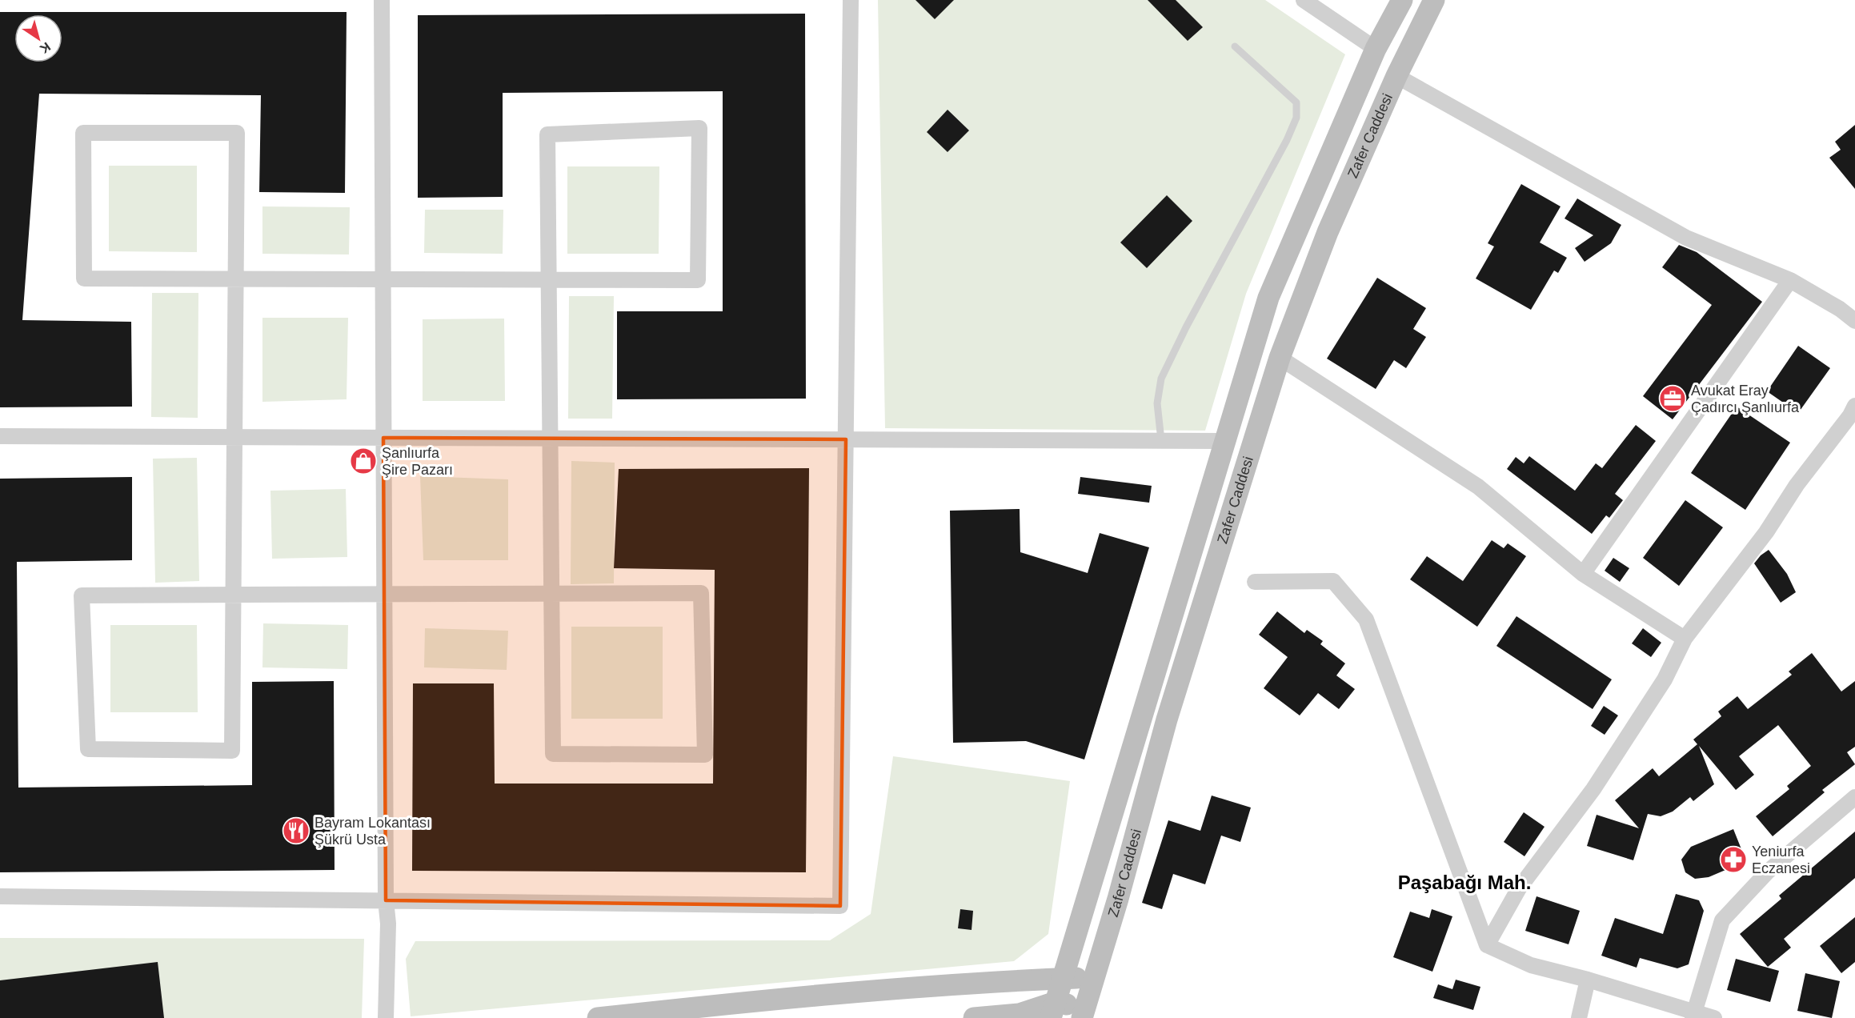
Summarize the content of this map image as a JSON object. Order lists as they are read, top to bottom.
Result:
{
  "streets": {
    "main road": ["Zafer Caddesi"]
  },
  "districts": ["Paşabağı Mah."],
  "places": {
    "office": ["Avukat Eray Çadırcı Şanlıurfa"],
    "shop": ["Şanlıurfa Şire Pazarı"],
    "restaurant": ["Bayram Lokantası Şükrü Usta"],
    "pharmacy": ["Yeniurfa Eczanesi"]
  },
  "north": "bottom right"
}
